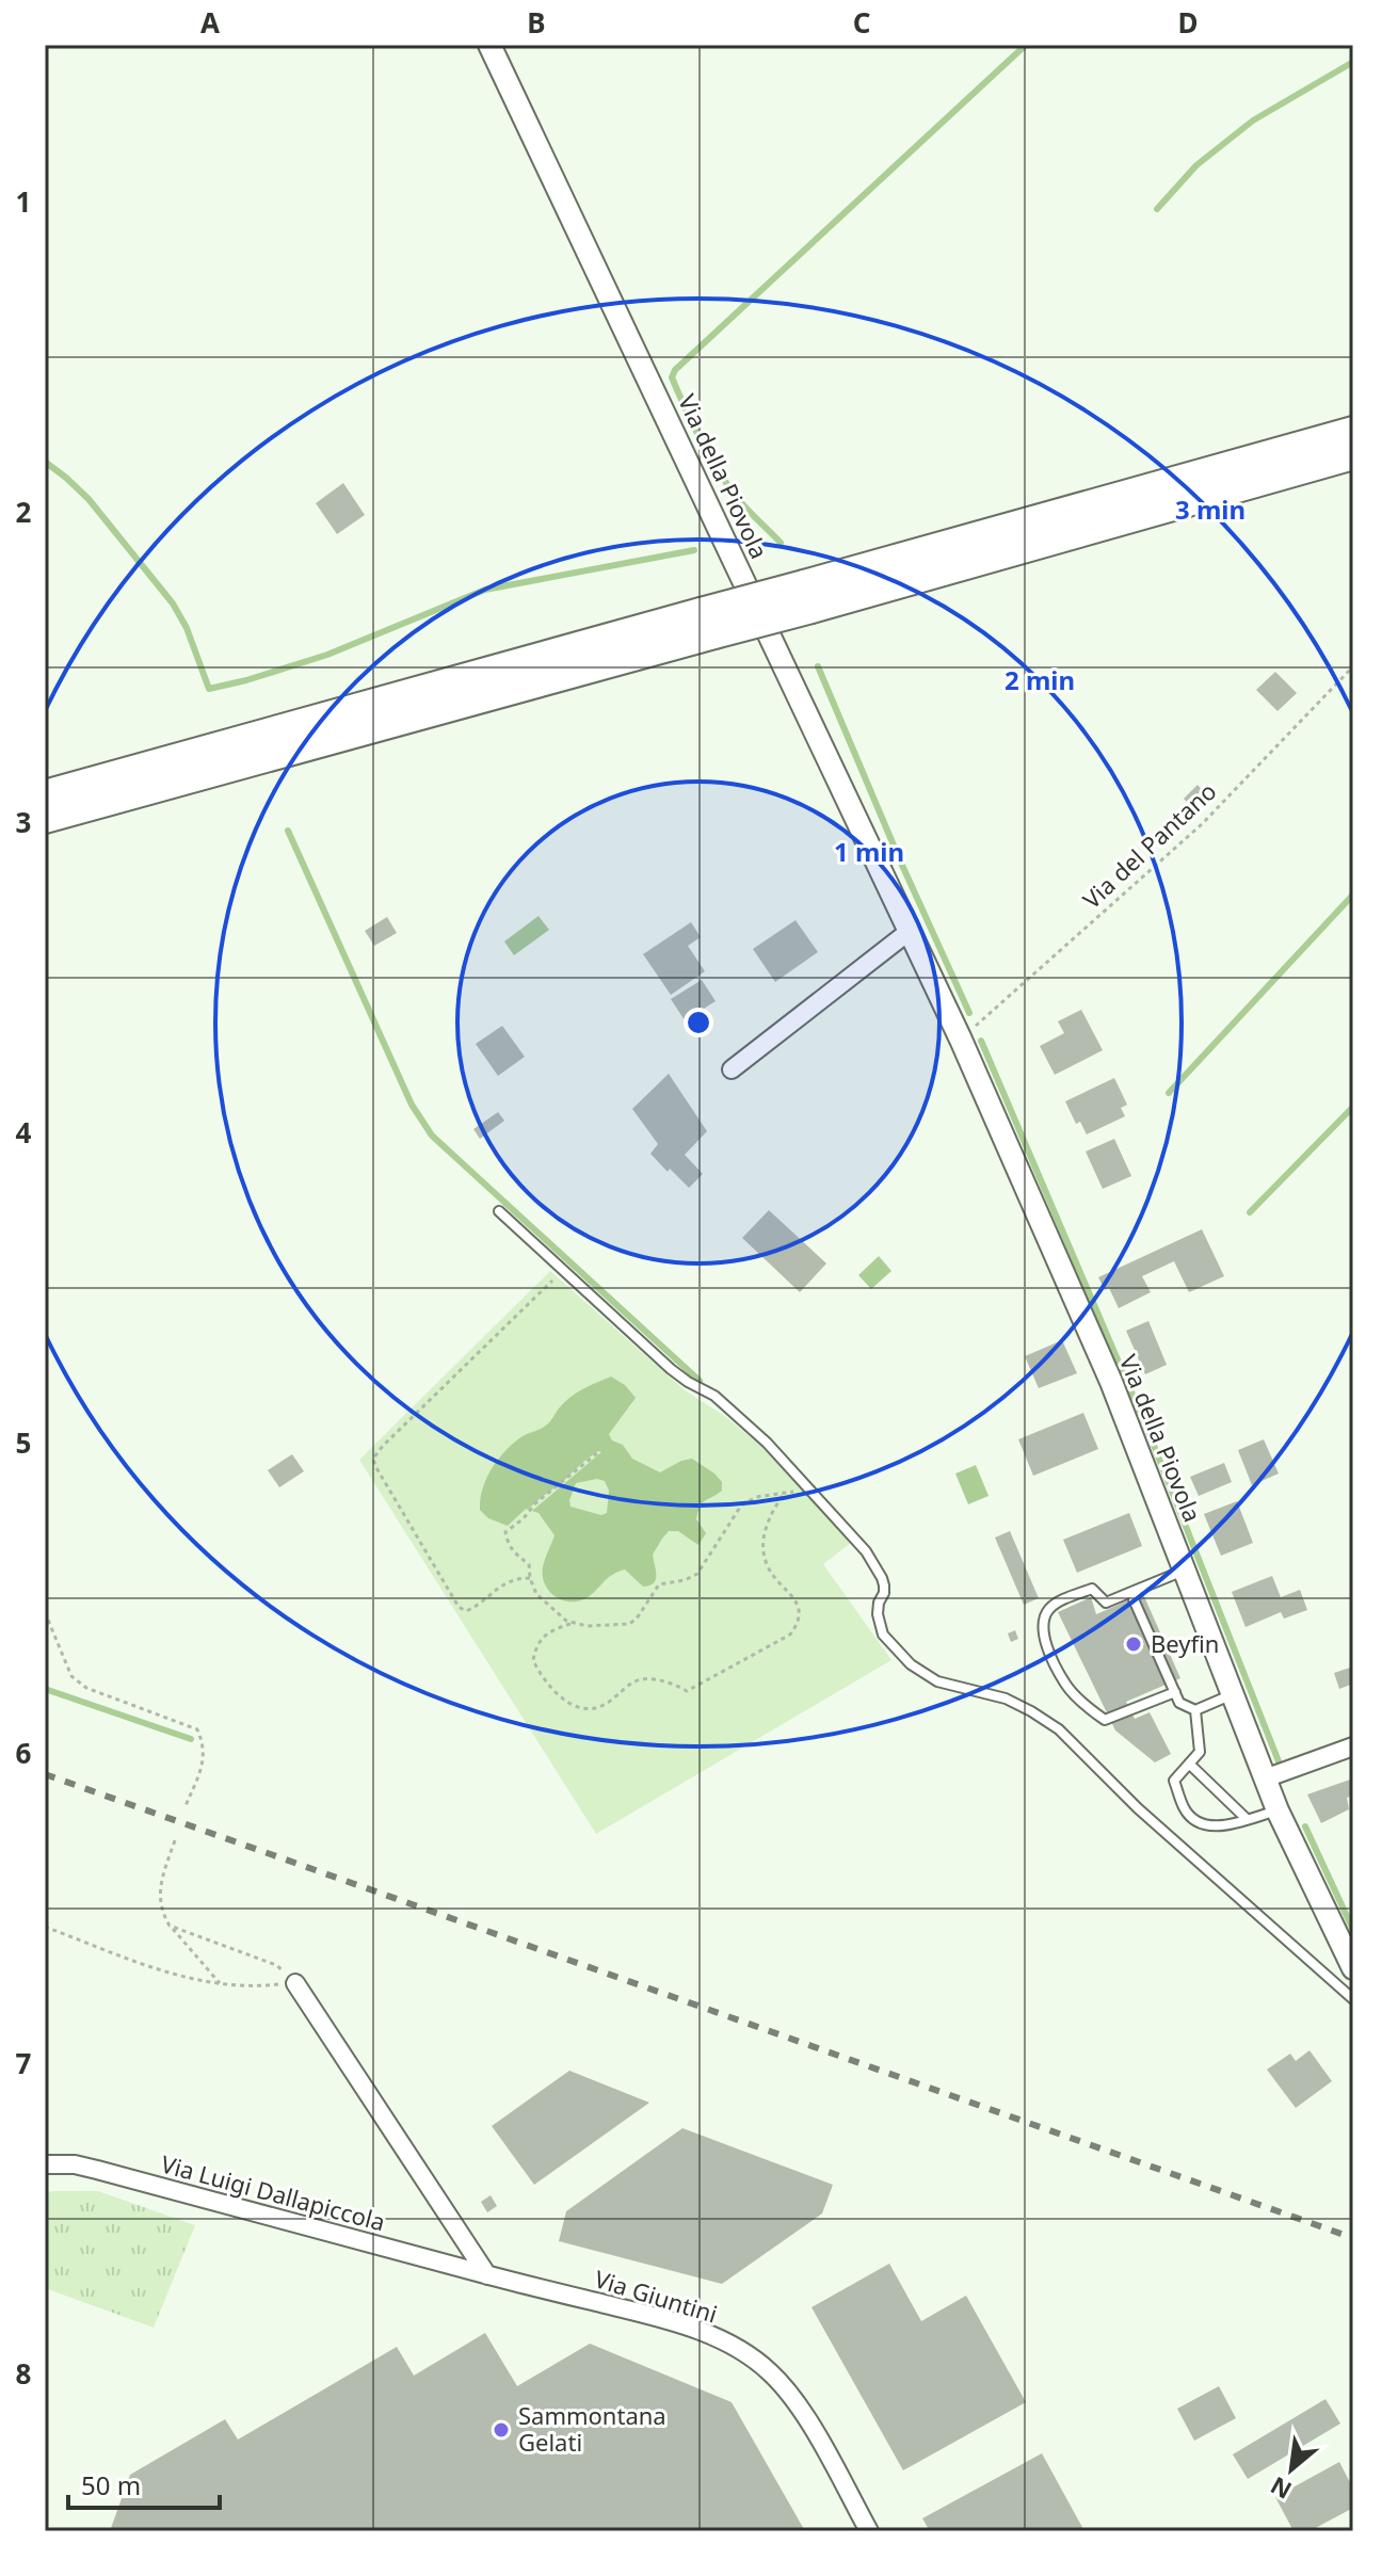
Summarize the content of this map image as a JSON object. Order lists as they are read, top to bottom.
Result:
{
  "streets": {
    "street": ["Via della Piovola", "Via Luigi Dallapiccola", "Via Giuntini"],
    "path": ["Via del Pantano"]
  },
  "crossings": [
    ["Via della Piovola", "Via del Pantano"],
    ["Via Luigi Dallapiccola", "Via Giuntini"]
  ],
  "places": ["Beyfin", "Sammontana Gelati"],
  "scale_bar": "50 m",
  "north": "bottom left",
  "grid": {
    "columns": [
      "A",
      "B",
      "C",
      "D"
    ],
    "rows": [
      "1",
      "2",
      "3",
      "4",
      "5",
      "6",
      "7",
      "8"
    ]
  },
  "rings": ["3 min", "2 min", "1 min"]
}
